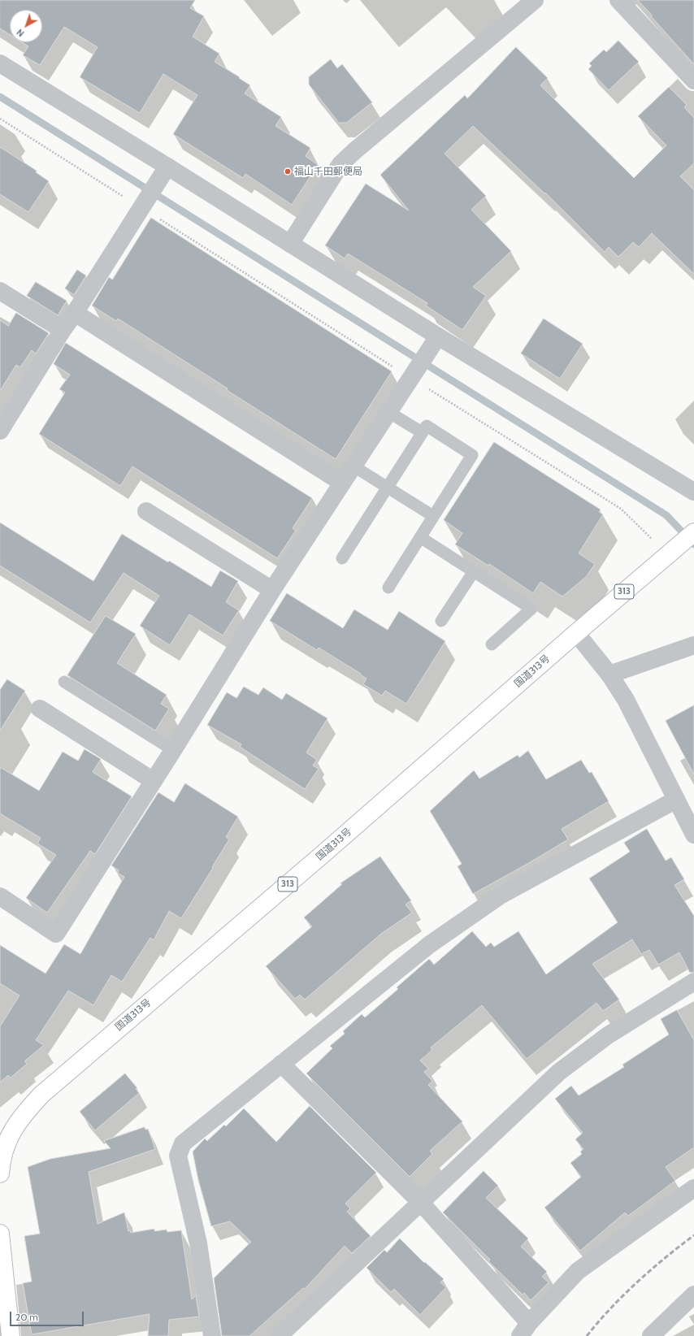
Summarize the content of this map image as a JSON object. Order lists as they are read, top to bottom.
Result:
{
  "streets": {
    "highway": ["313", "国道313号"]
  },
  "places": ["福山千田郵便局"],
  "scale_bar": "20 m",
  "north": "bottom left"
}
